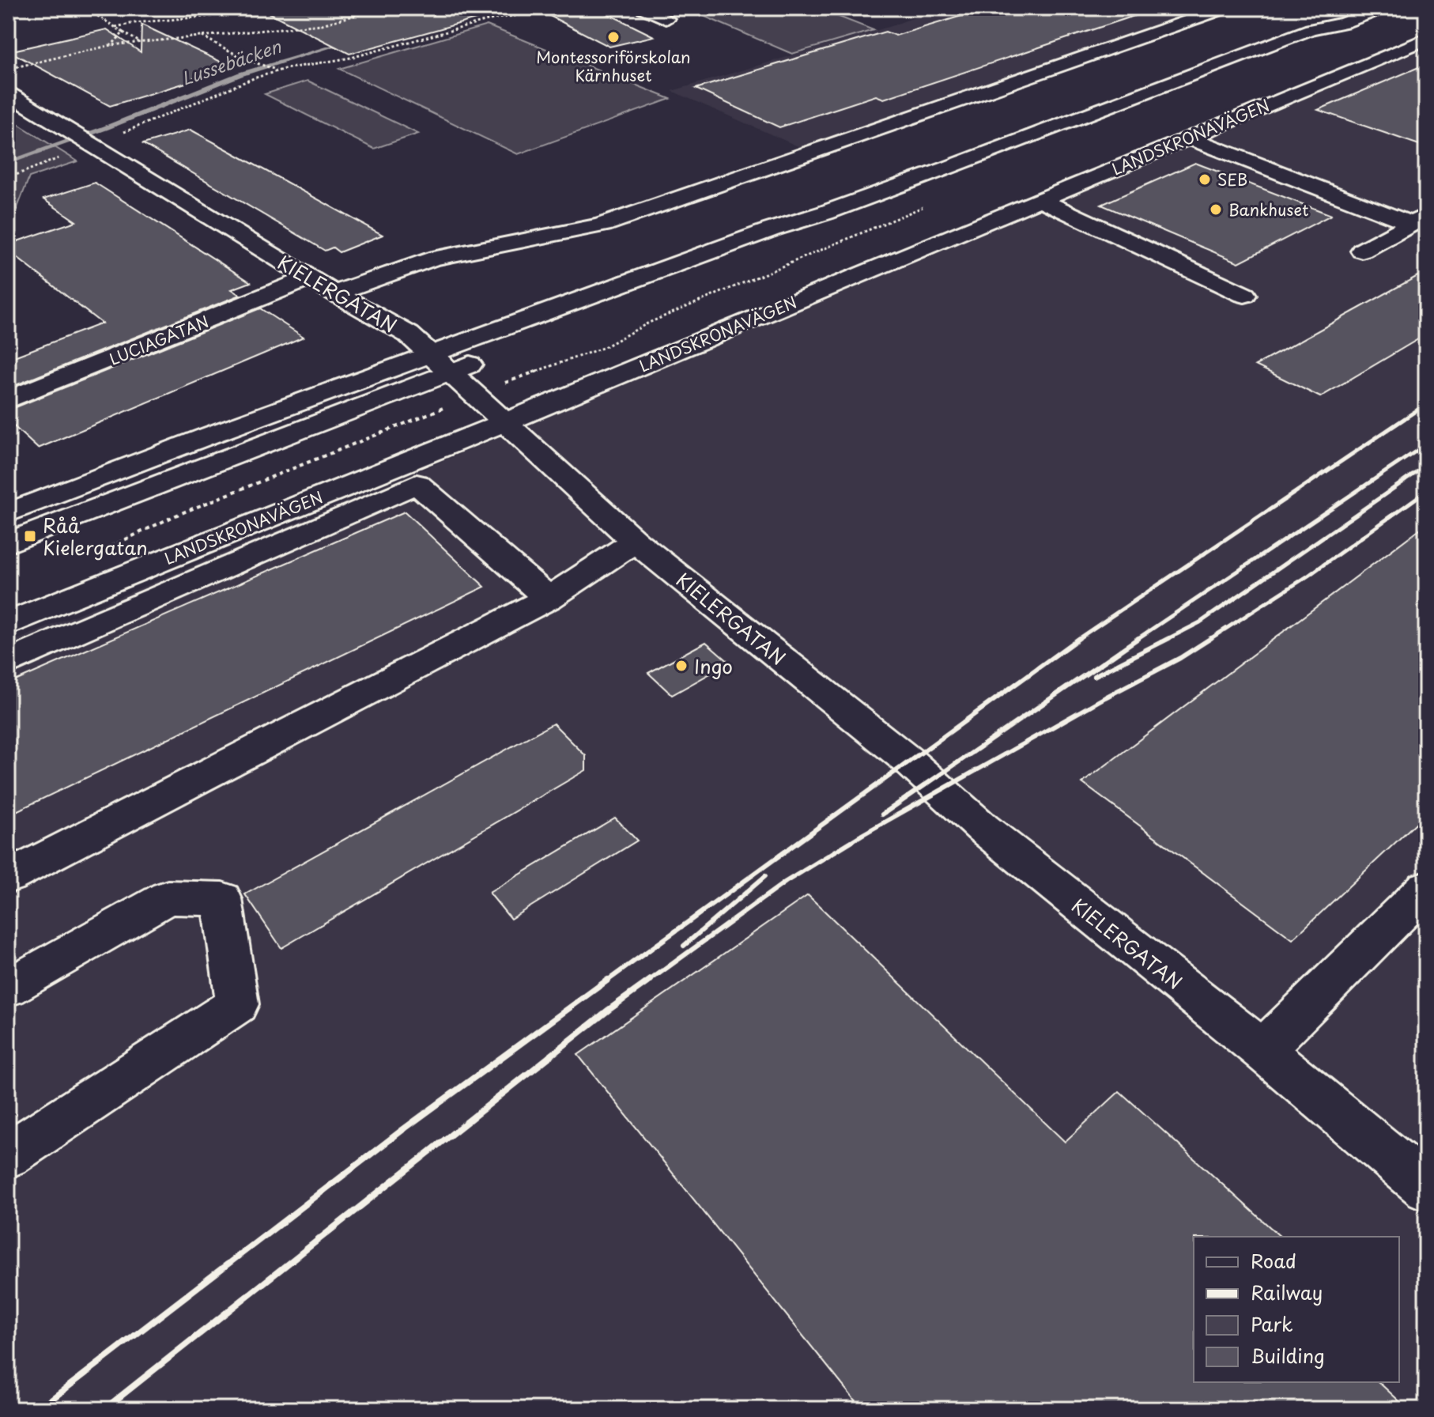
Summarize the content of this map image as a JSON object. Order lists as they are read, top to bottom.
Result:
{
  "streets": {
    "street": ["LANDSKRONAVÄGEN", "KIELERGATAN", "LUCIAGATAN"]
  },
  "crossings": [
    ["LANDSKRONAVÄGEN", "KIELERGATAN"],
    ["KIELERGATAN", "LUCIAGATAN"]
  ],
  "water": ["Lussebäcken"],
  "places": {
    "other": [
      "Montessoriförskolan Kärnhuset",
      "SEB",
      "Bankhuset",
      "Ingo"
    ],
    "transit": ["Råå Kielergatan"]
  },
  "legend": [
    "Road",
    "Railway",
    "Park",
    "Building"
  ]
}
